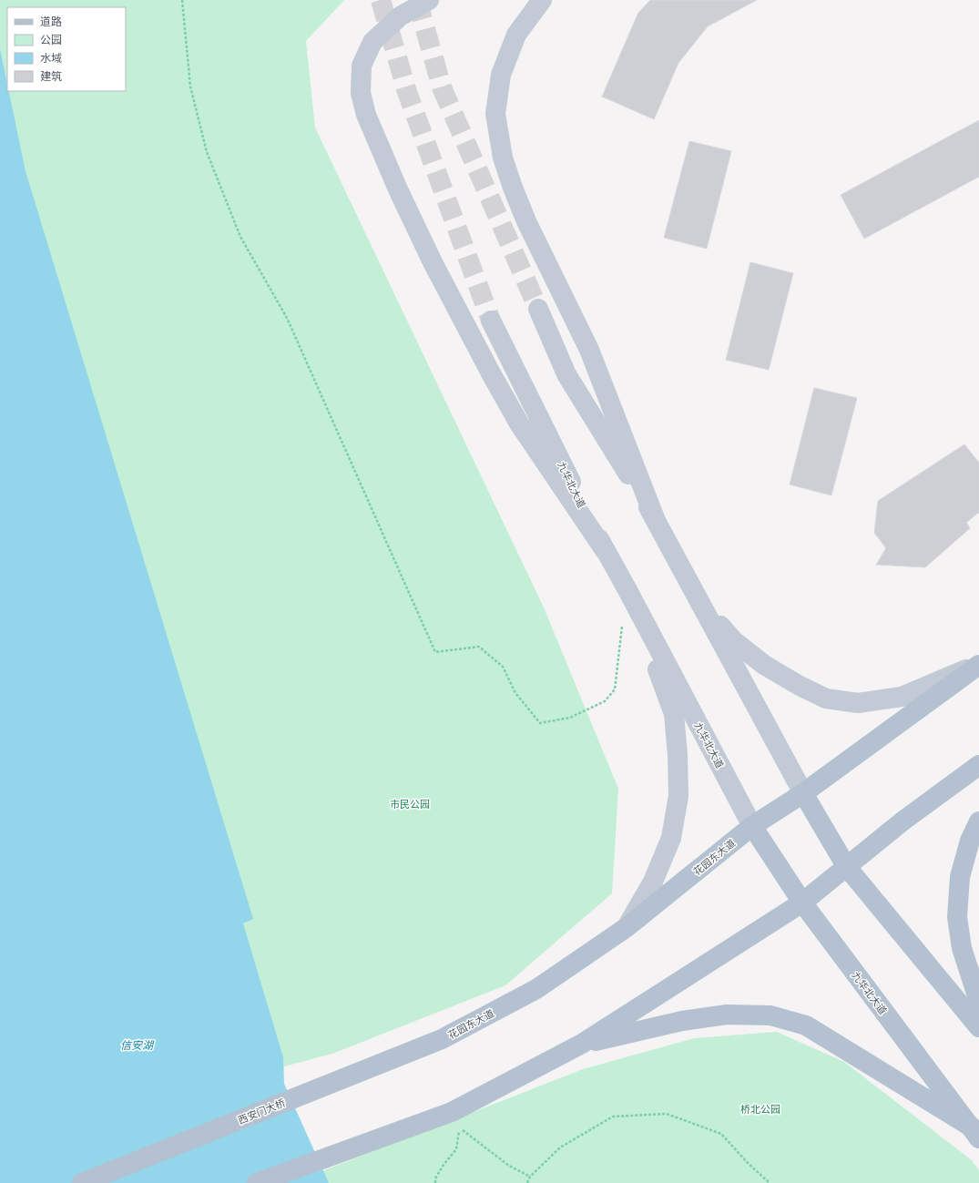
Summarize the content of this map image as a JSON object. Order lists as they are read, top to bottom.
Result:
{
  "streets": {
    "main road": ["九华北大道", "花园东大道", "西安门大桥"]
  },
  "crossings": [
    ["九华北大道", "花园东大道"],
    ["花园东大道", "西安门大桥"]
  ],
  "water": ["信安湖"],
  "parks": ["市民公园", "桥北公园"],
  "legend": [
    "道路",
    "公园",
    "水域",
    "建筑"
  ]
}
